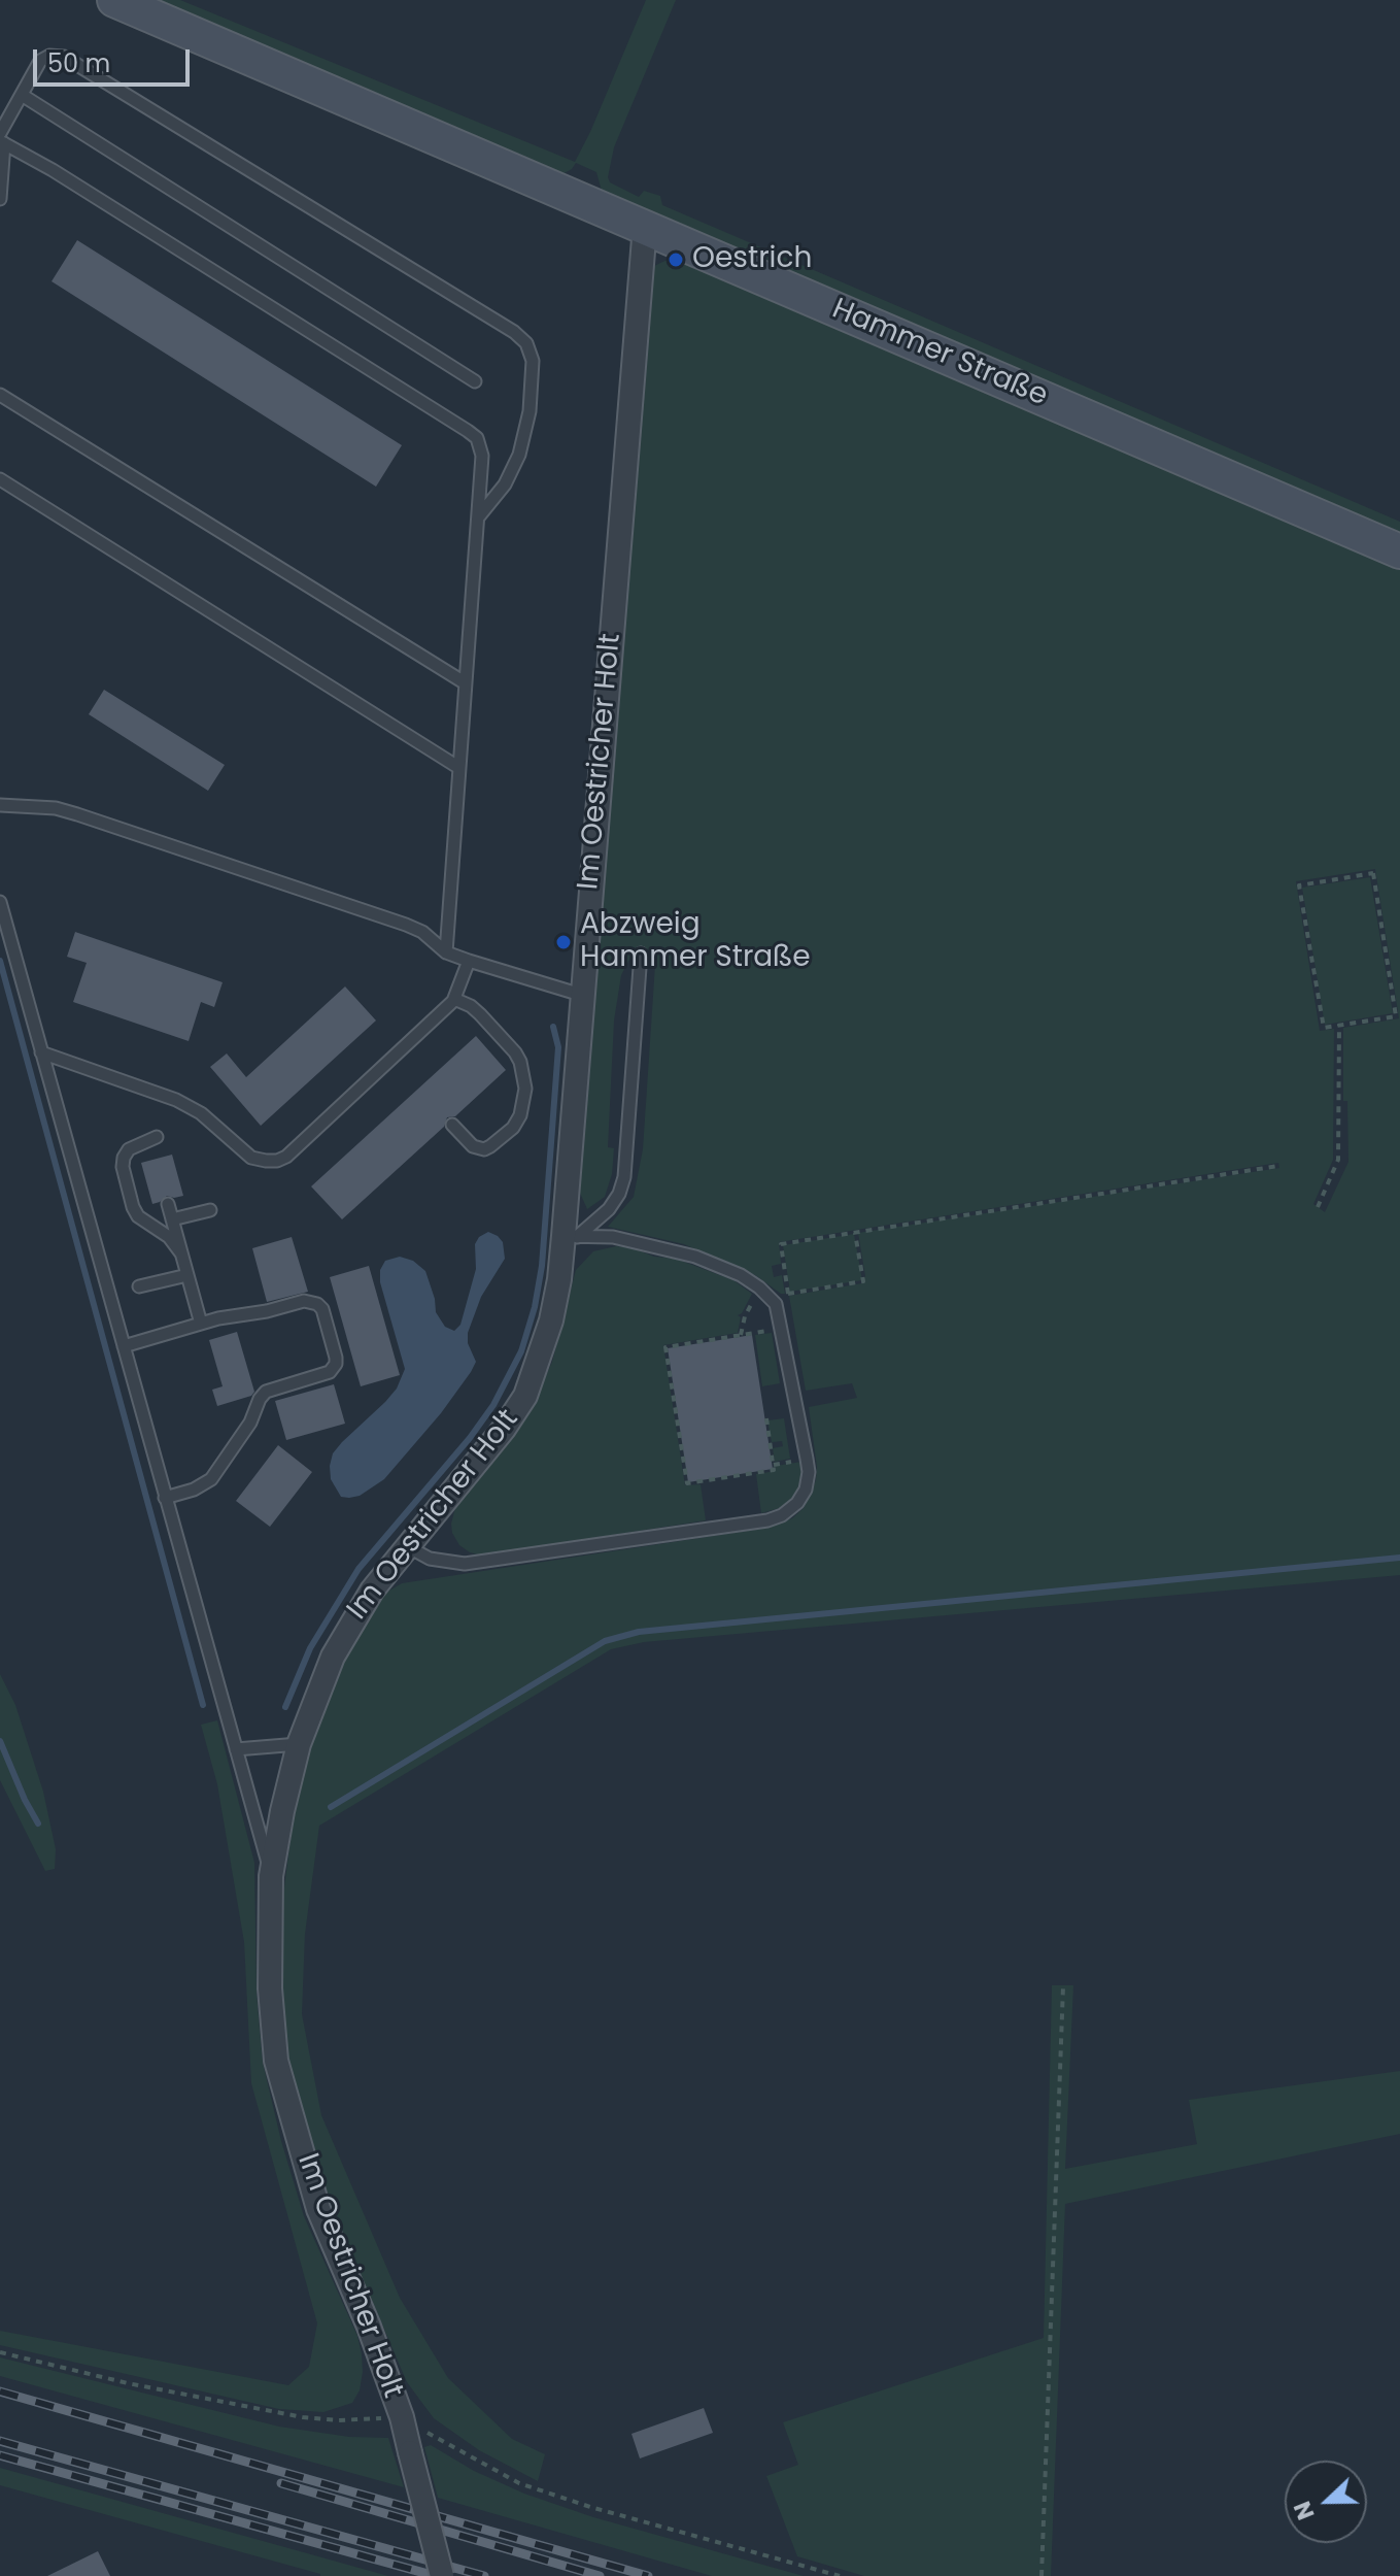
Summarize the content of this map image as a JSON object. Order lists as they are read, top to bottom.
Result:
{
  "streets": {
    "main road": ["Hammer Straße"],
    "street": ["Im Oestricher Holt"]
  },
  "crossings": [
    ["Hammer Straße", "Im Oestricher Holt"]
  ],
  "places": ["Oestrich", "Abzweig Hammer Straße"],
  "scale_bar": "50 m",
  "north": "left"
}
